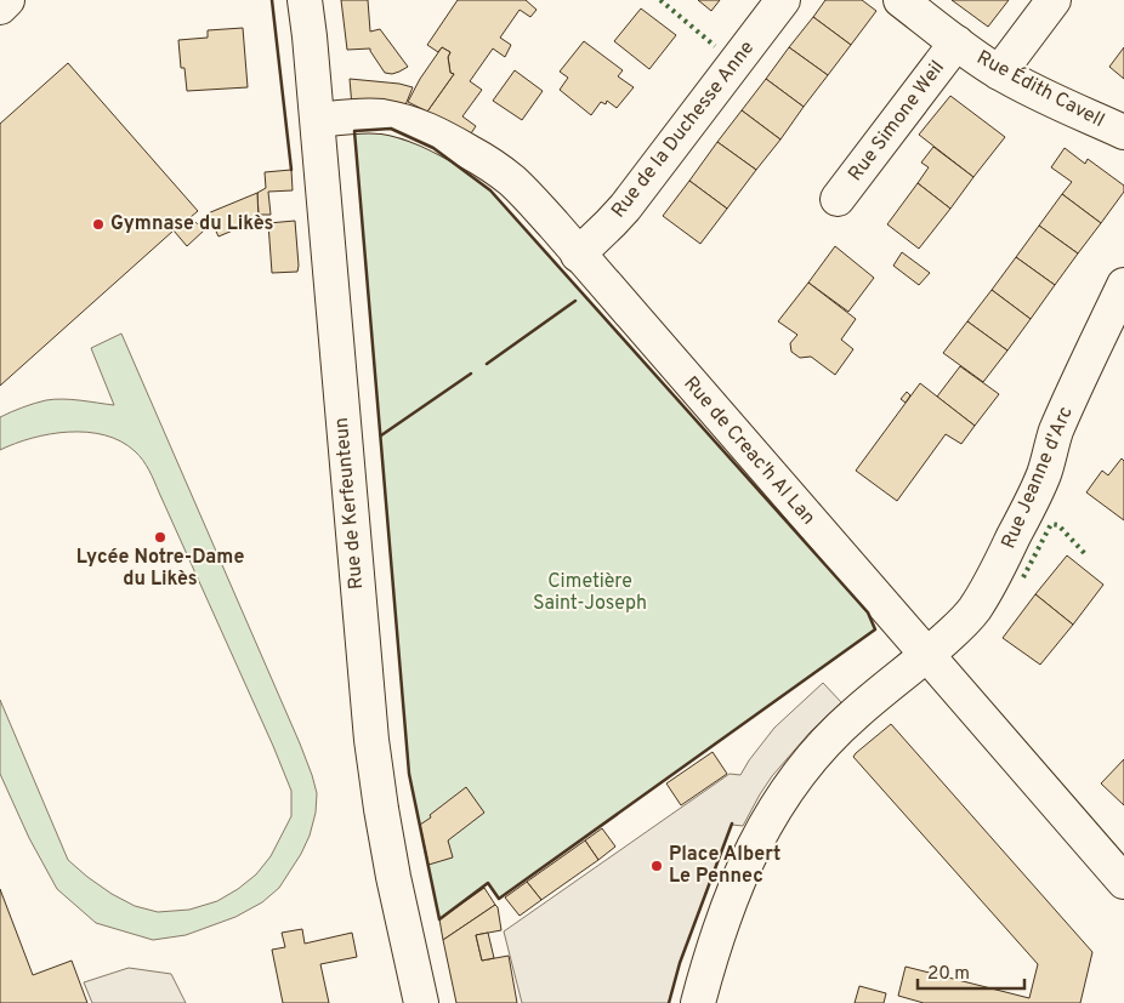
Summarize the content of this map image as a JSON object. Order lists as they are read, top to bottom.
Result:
{
  "streets": {
    "street": [
      "Rue Édith Cavell",
      "Rue Simone Weil",
      "Rue de la Duchesse Anne",
      "Rue de Creac'h Al Lan",
      "Rue Jeanne d'Arc",
      "Rue de Kerfeunteun"
    ]
  },
  "crossings": [
    ["Rue Édith Cavell", "Rue Simone Weil"],
    ["Rue de la Duchesse Anne", "Rue de Creac'h Al Lan"],
    ["Rue de Creac'h Al Lan", "Rue Jeanne d'Arc"],
    ["Rue de Creac'h Al Lan", "Rue de Kerfeunteun"]
  ],
  "parks": ["Cimetière Saint-Joseph"],
  "places": ["Gymnase du Likès", "Lycée Notre-Dame du Likès", "Place Albert Le Pennec"],
  "scale_bar": "20 m"
}
